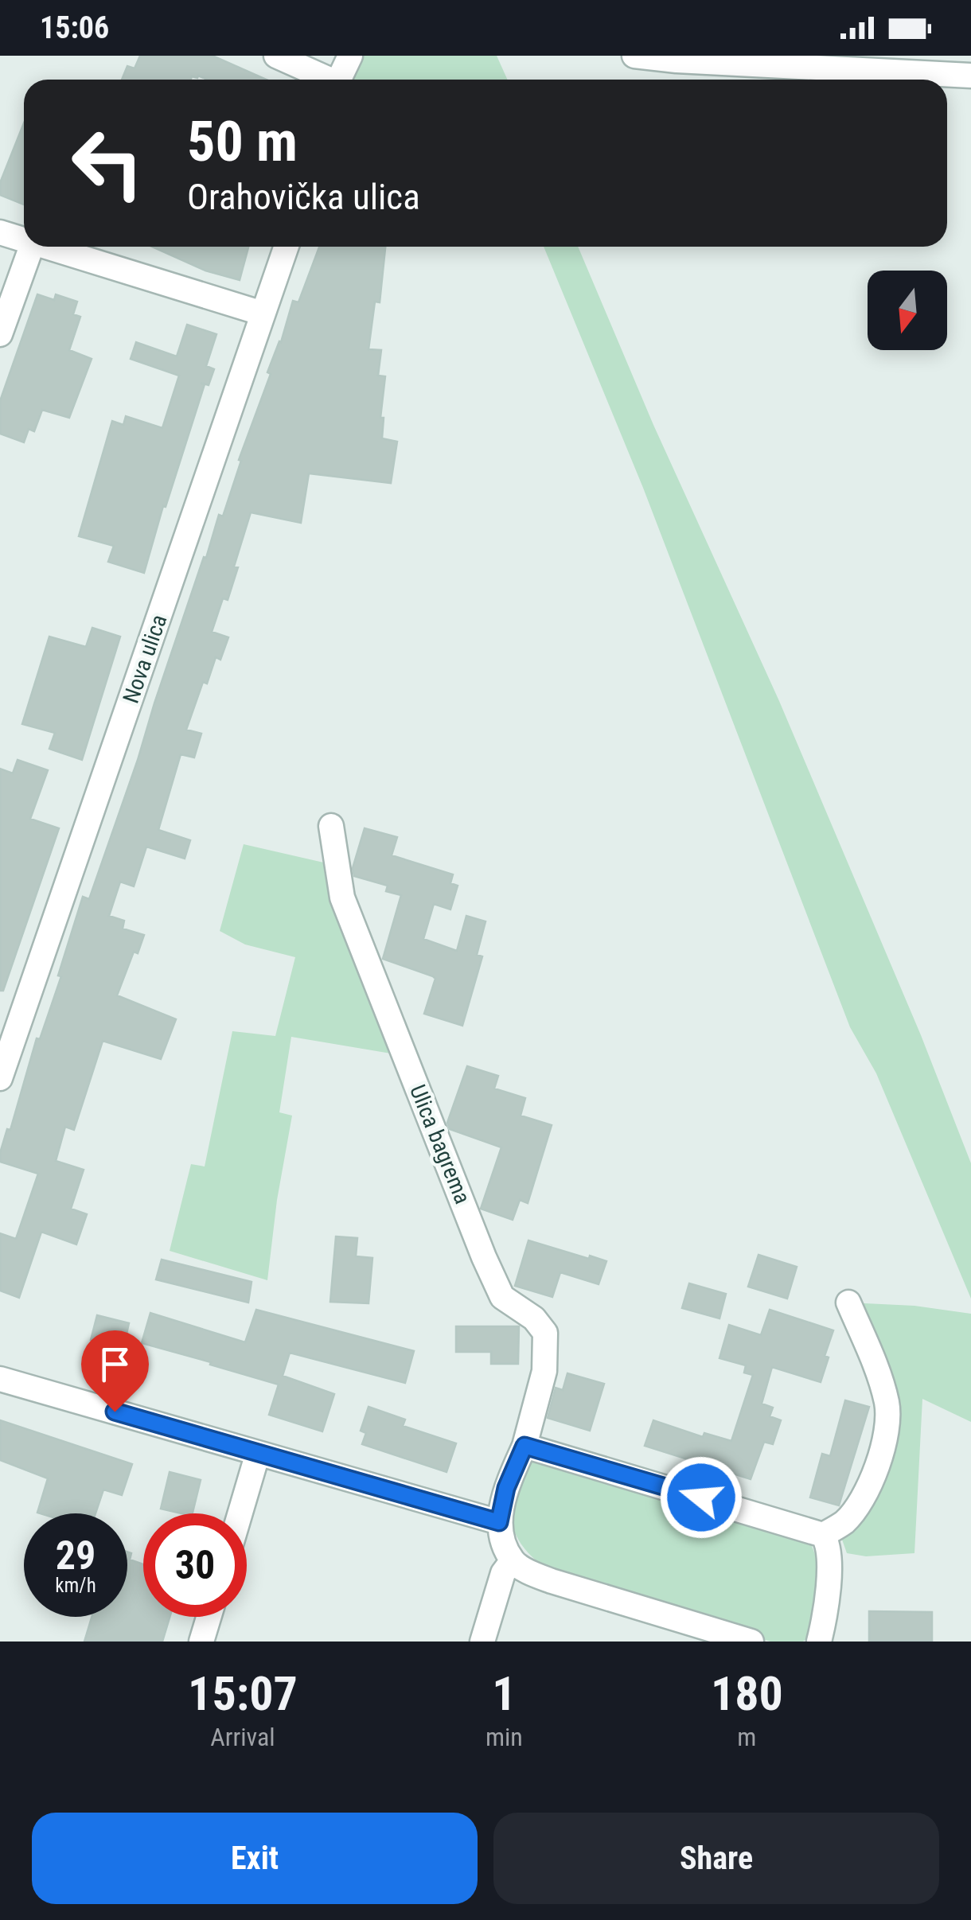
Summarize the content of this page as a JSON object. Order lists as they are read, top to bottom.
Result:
{
  "streets": {
    "street": ["Nova ulica", "Ulica bagrema"]
  },
  "north": "bottom",
  "page": {
    "status": "15:06",
    "turn": ["50 m", "Orahovička ulica"],
    "speed": "29 km/h",
    "limit": "30",
    "eta": [
      "15:07",
      "Arrival",
      "1",
      "min",
      "180",
      "m"
    ],
    "buttons": ["Exit", "Share"]
  }
}
